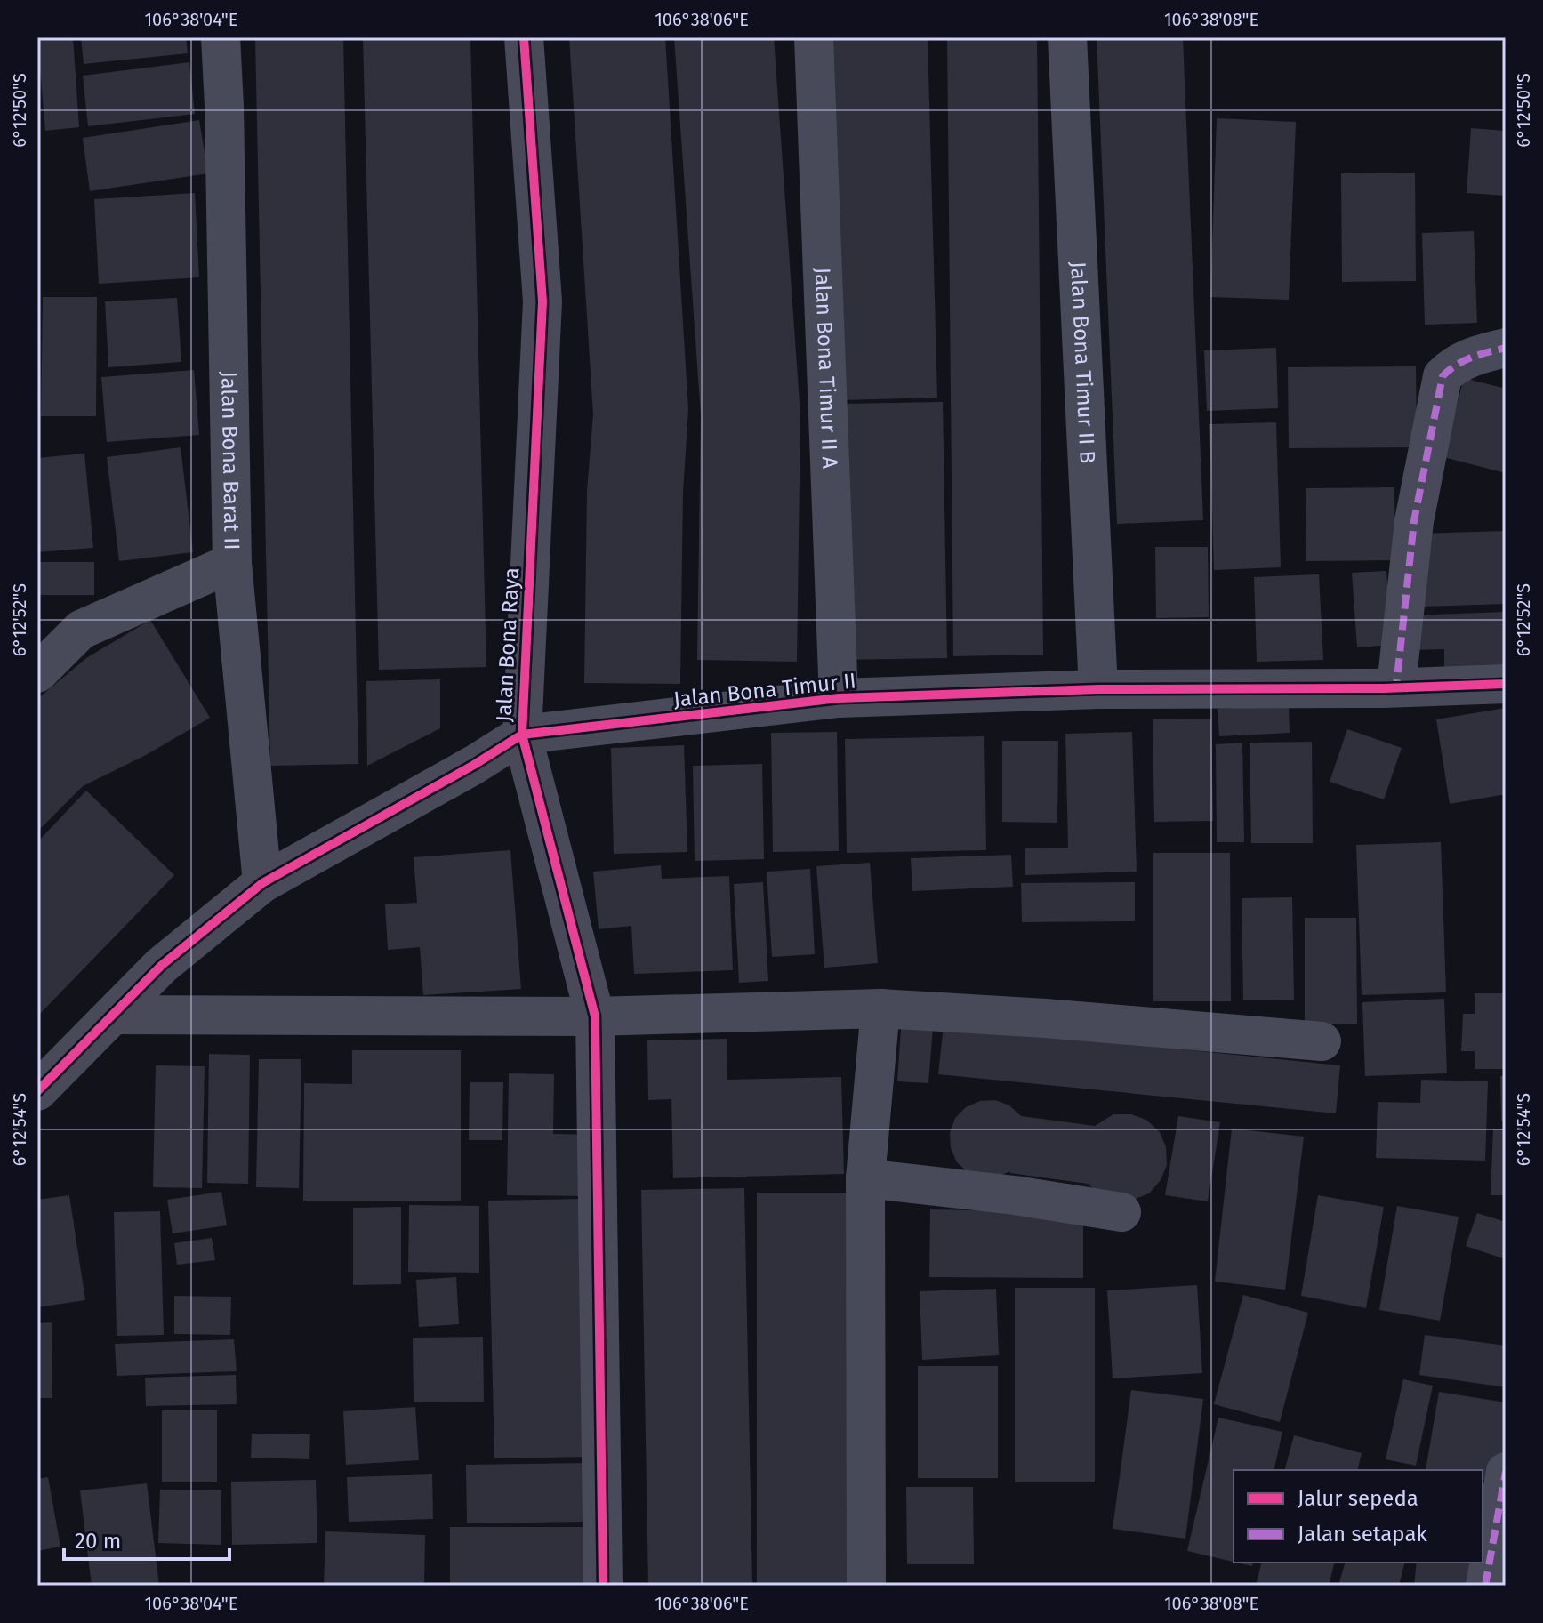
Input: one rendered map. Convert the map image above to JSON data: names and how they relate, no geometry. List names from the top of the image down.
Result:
{
  "streets": {
    "street": [
      "Jalan Bona Timur II B",
      "Jalan Bona Timur II A",
      "Jalan Bona Barat II",
      "Jalan Bona Raya",
      "Jalan Bona Timur II"
    ]
  },
  "crossings": [
    ["Jalan Bona Timur II B", "Jalan Bona Timur II"],
    ["Jalan Bona Timur II A", "Jalan Bona Timur II"],
    ["Jalan Bona Barat II", "Jalan Bona Raya"],
    ["Jalan Bona Raya", "Jalan Bona Timur II"]
  ],
  "legend": ["Jalur sepeda", "Jalan setapak"],
  "scale_bar": "20 m",
  "coordinates": [
    "106°38'04\"E",
    "106°38'06\"E",
    "106°38'08\"E",
    "6°12'50\"S",
    "6°12'52\"S",
    "6°12'54\"S"
  ]
}
